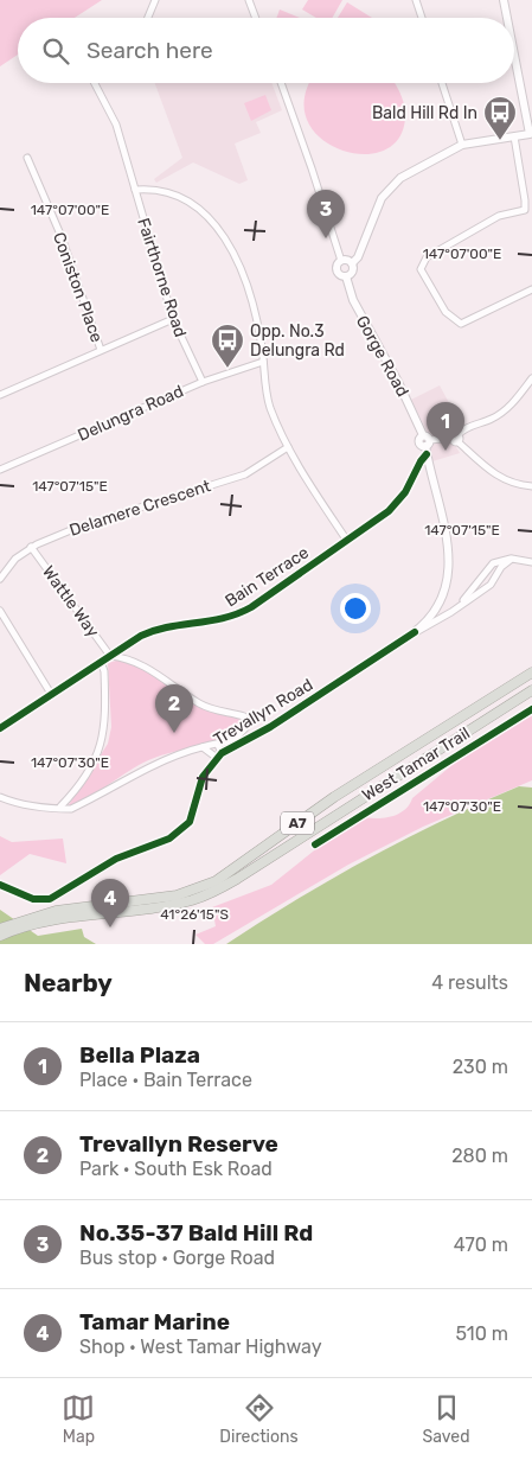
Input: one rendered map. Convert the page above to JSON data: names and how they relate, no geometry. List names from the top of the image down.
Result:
{
  "streets": {
    "highway": ["A7"],
    "street": [
      "Fairthorne Road",
      "Coniston Place",
      "Gorge Road",
      "Delungra Road",
      "Delamere Crescent",
      "Bain Terrace",
      "Wattle Way",
      "Trevallyn Road"
    ],
    "cycle path": ["West Tamar Trail"]
  },
  "crossings": [
    ["Fairthorne Road", "Delungra Road"],
    ["Gorge Road", "Bain Terrace"],
    ["Gorge Road", "Trevallyn Road"],
    ["Delamere Crescent", "Wattle Way"],
    ["Bain Terrace", "Wattle Way"]
  ],
  "places": {
    "bus stop": ["Bald Hill Rd In", "Opp. No.3 Delungra Rd"]
  },
  "page": {
    "search": "Search here",
    "pins": [
      "3",
      "1",
      "2",
      "4"
    ],
    "heading": ["Nearby", "4 results"],
    "list": [
      {
        "mark": "1",
        "name": "Bella Plaza",
        "note": "Place · Bain Terrace",
        "value": "230 m"
      },
      {
        "mark": "2",
        "name": "Trevallyn Reserve",
        "note": "Park · South Esk Road",
        "value": "280 m"
      },
      {
        "mark": "3",
        "name": "No.35-37 Bald Hill Rd",
        "note": "Bus stop · Gorge Road",
        "value": "470 m"
      },
      {
        "mark": "4",
        "name": "Tamar Marine",
        "note": "Shop · West Tamar Highway",
        "value": "510 m"
      }
    ],
    "nav": ["Map", "Directions", "Saved"]
  },
  "coordinates": [
    "147°07'00\"E",
    "147°07'15\"E",
    "147°07'30\"E",
    "41°26'15\"S"
  ]
}
